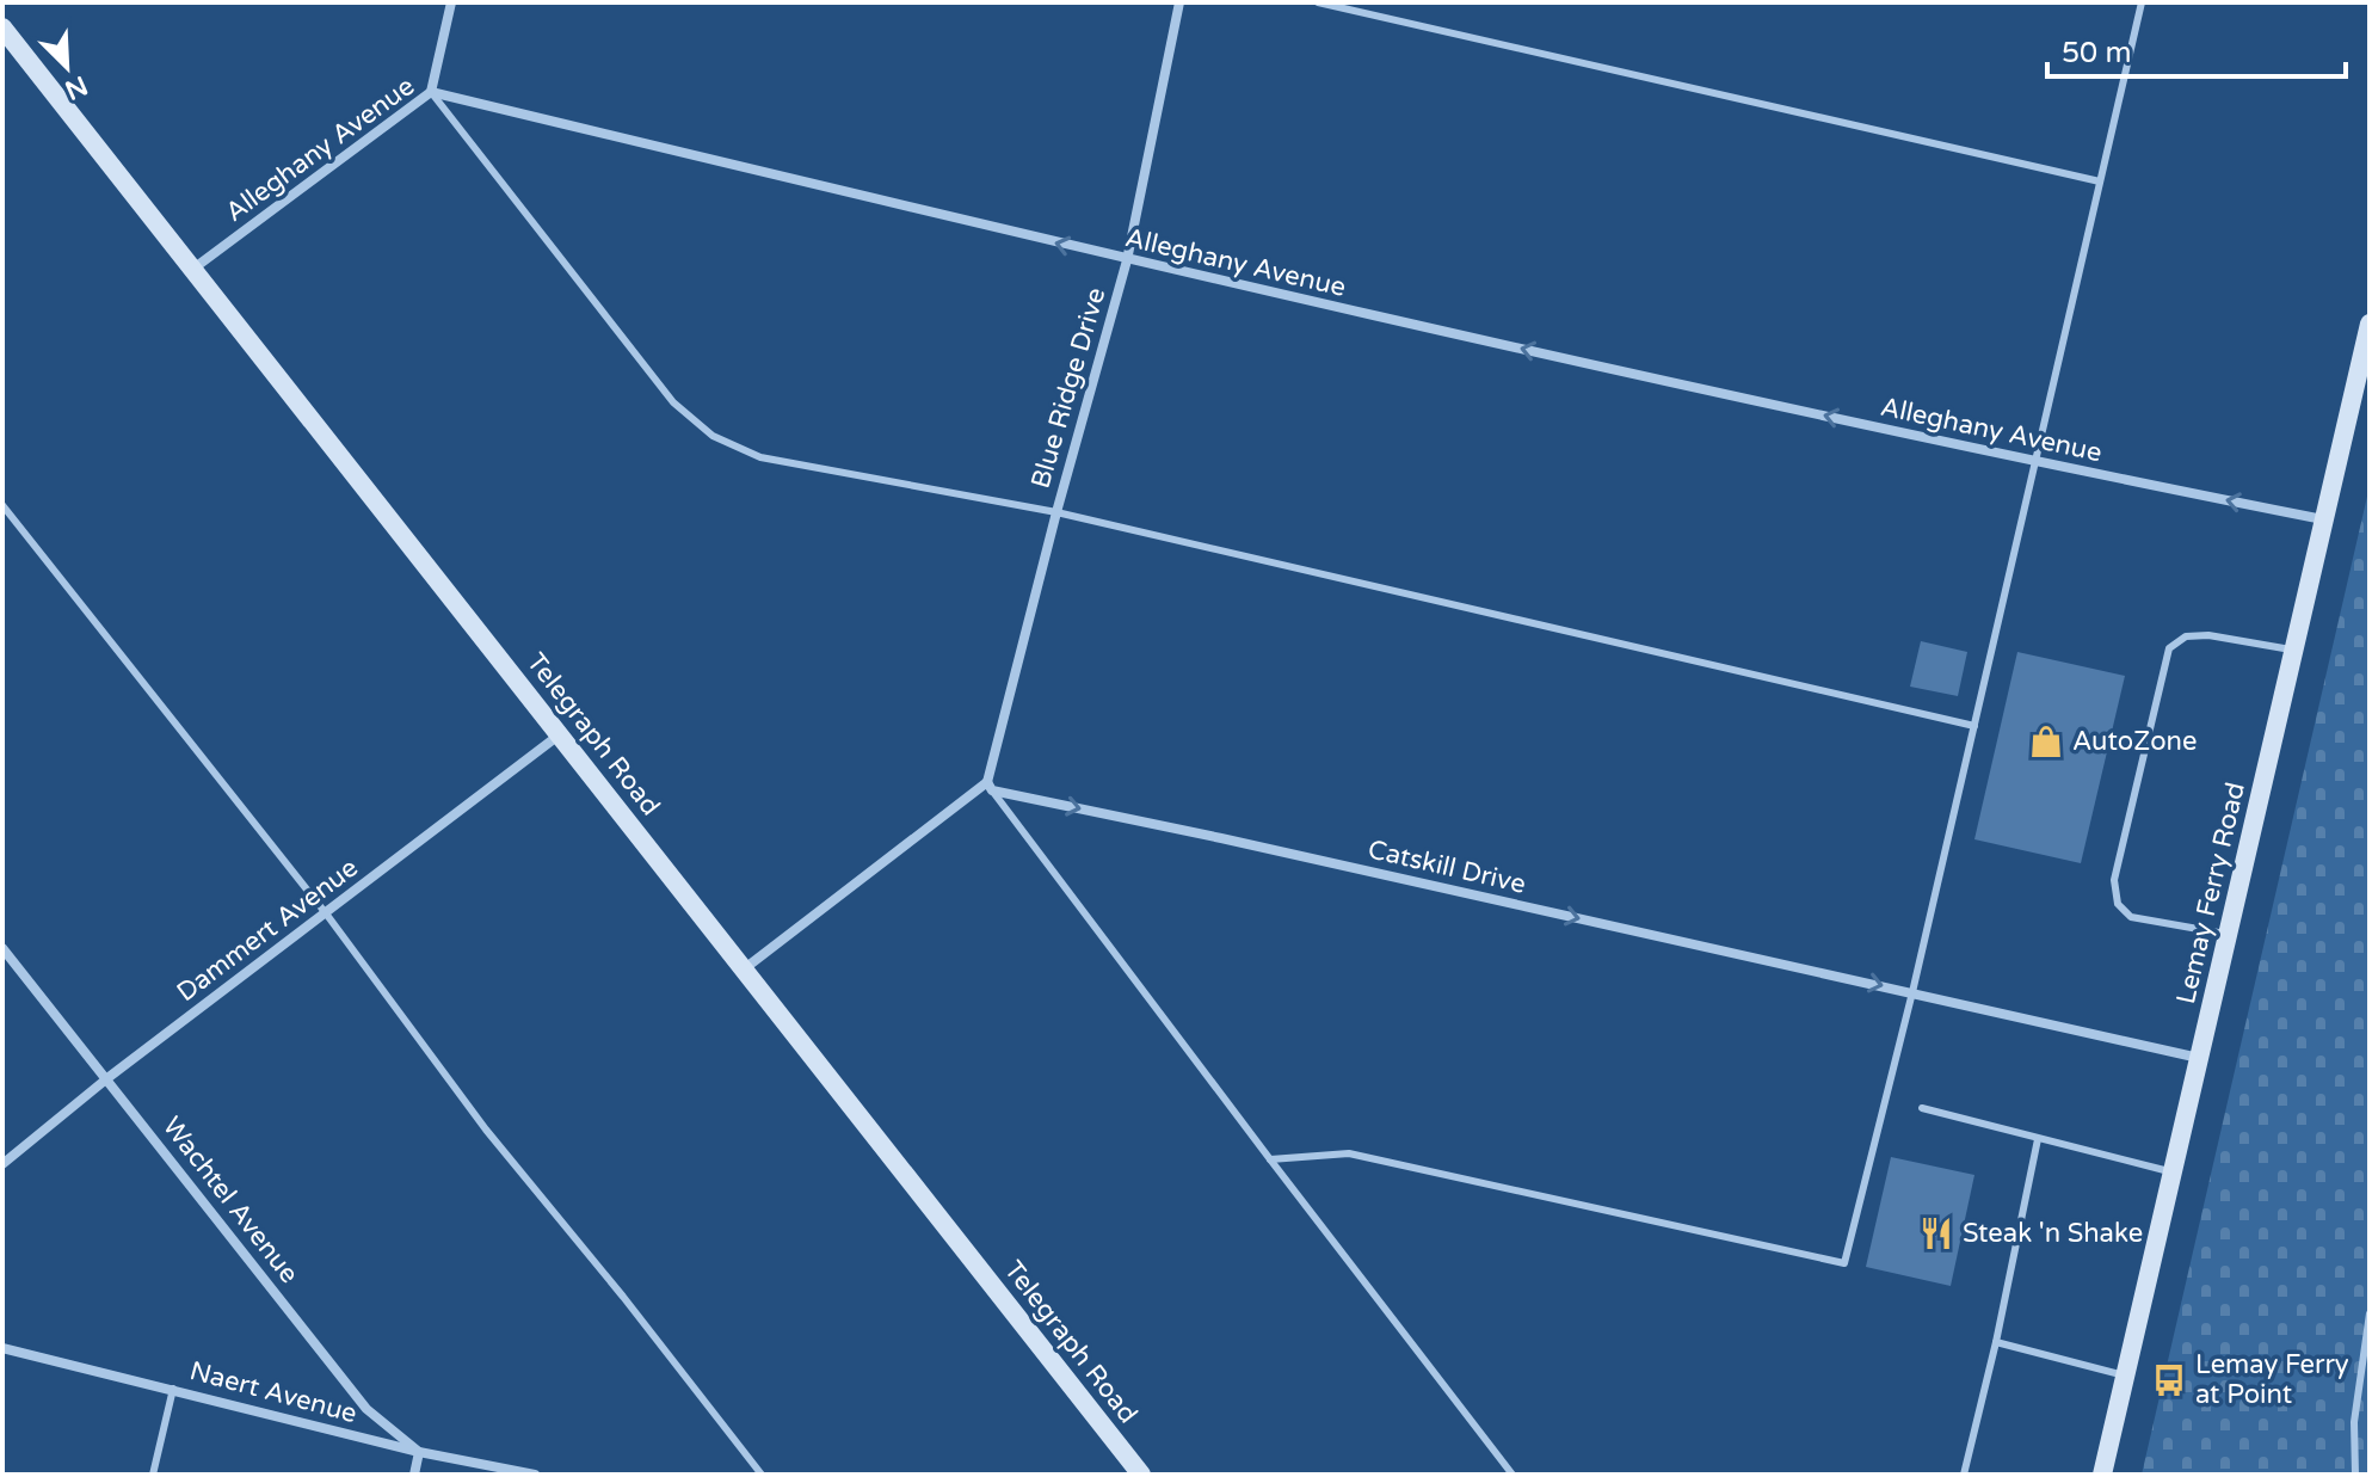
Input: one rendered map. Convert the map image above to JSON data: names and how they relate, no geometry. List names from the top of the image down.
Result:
{
  "streets": {
    "main road": ["Telegraph Road", "Lemay Ferry Road"],
    "street": [
      "Alleghany Avenue",
      "Blue Ridge Drive",
      "Catskill Drive",
      "Dammert Avenue",
      "Wachtel Avenue",
      "Naert Avenue"
    ]
  },
  "crossings": [
    ["Alleghany Avenue", "Blue Ridge Drive"],
    ["Alleghany Avenue", "Telegraph Road"],
    ["Alleghany Avenue", "Lemay Ferry Road"],
    ["Blue Ridge Drive", "Catskill Drive"],
    ["Telegraph Road", "Dammert Avenue"],
    ["Catskill Drive", "Lemay Ferry Road"],
    ["Dammert Avenue", "Wachtel Avenue"],
    ["Wachtel Avenue", "Naert Avenue"]
  ],
  "one_way": ["Alleghany Avenue", "Catskill Drive"],
  "places": {
    "shop": ["AutoZone"],
    "restaurant": ["Steak 'n Shake"],
    "bus stop": ["Lemay Ferry at Point"]
  },
  "scale_bar": "50 m",
  "north": "bottom right"
}
